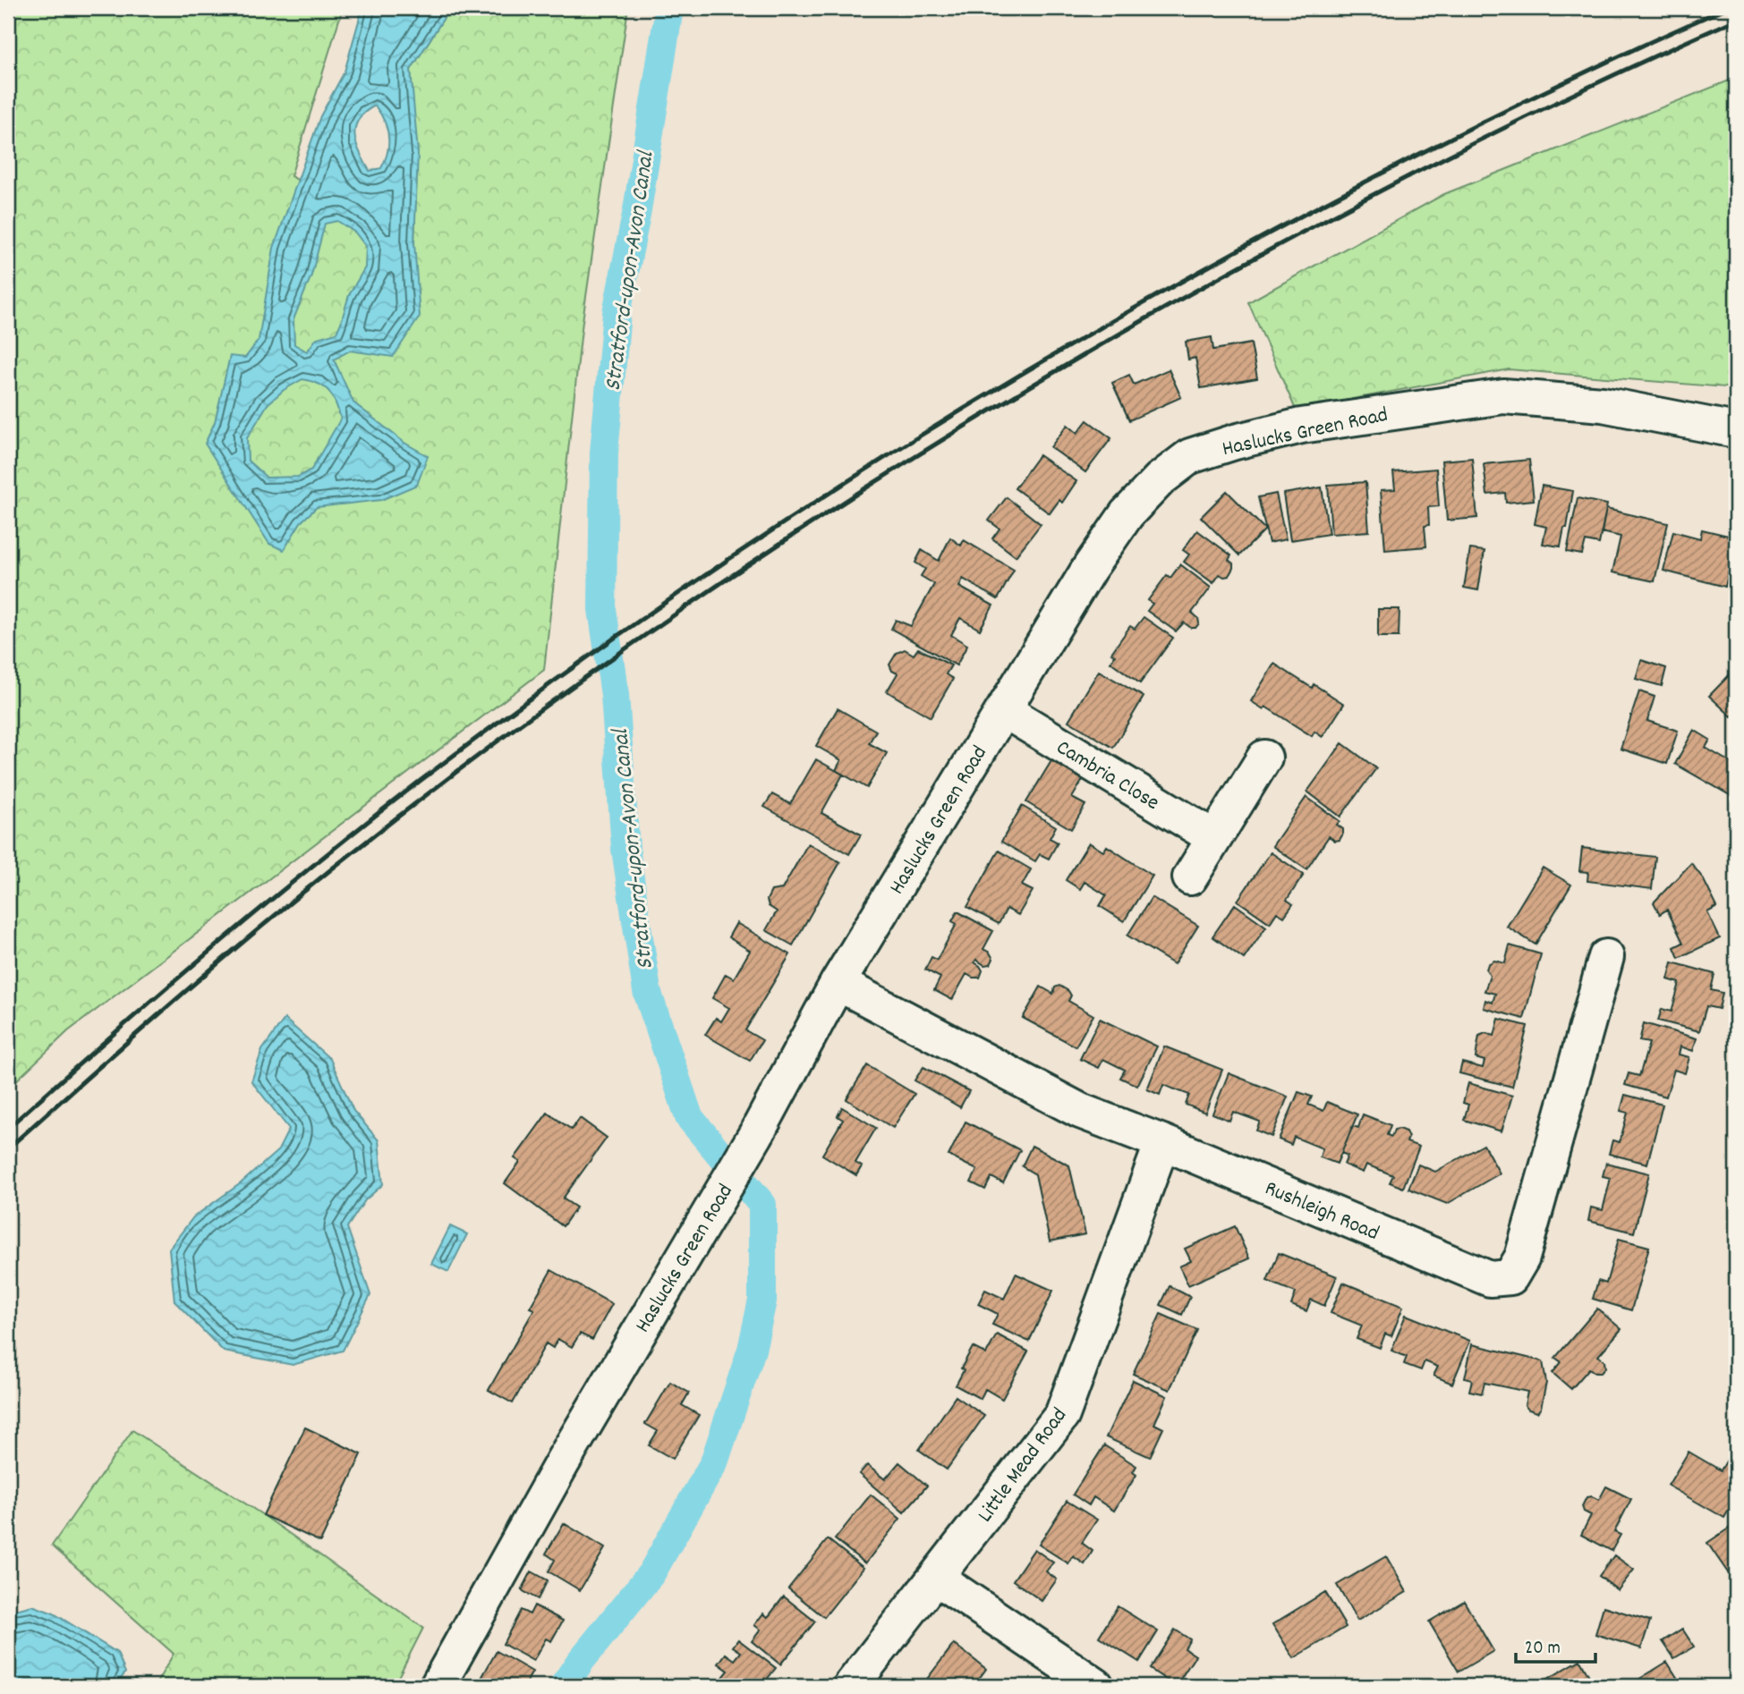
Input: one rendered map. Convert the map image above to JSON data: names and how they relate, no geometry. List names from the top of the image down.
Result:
{
  "streets": {
    "street": [
      "Haslucks Green Road",
      "Cambria Close",
      "Rushleigh Road",
      "Little Mead Road"
    ]
  },
  "crossings": [
    ["Haslucks Green Road", "Cambria Close"],
    ["Haslucks Green Road", "Rushleigh Road"],
    ["Rushleigh Road", "Little Mead Road"]
  ],
  "water": ["Stratford-upon-Avon Canal"],
  "scale_bar": "20 m"
}
